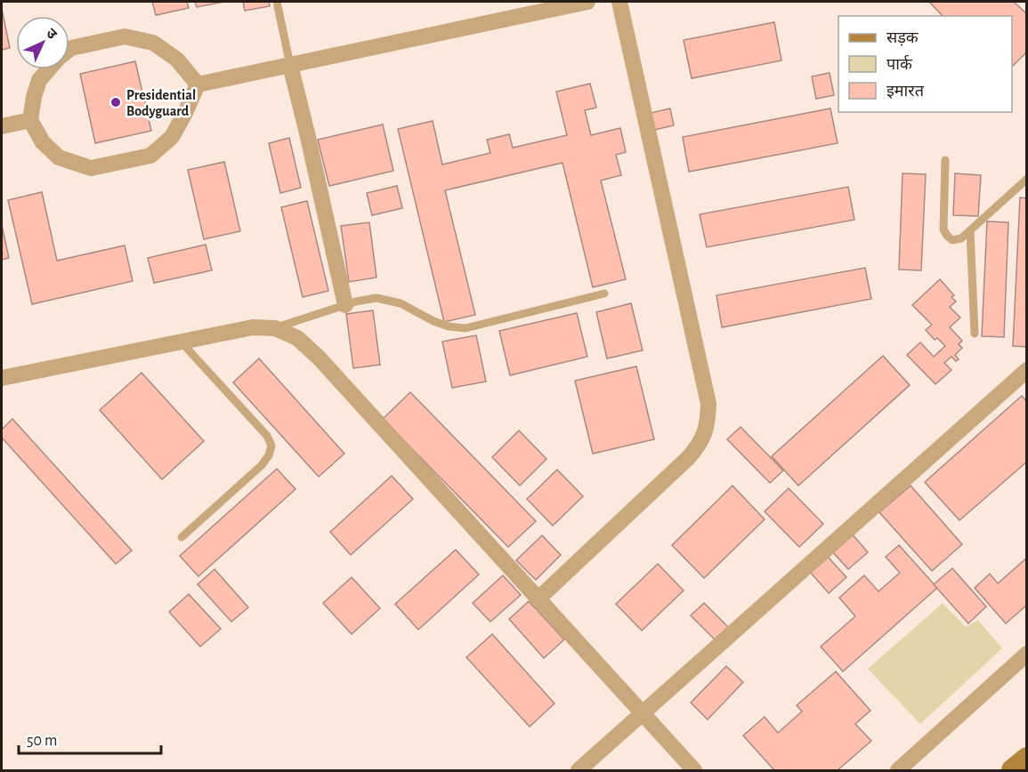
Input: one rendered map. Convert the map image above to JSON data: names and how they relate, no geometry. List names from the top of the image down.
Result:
{
  "places": ["Presidential Bodyguard"],
  "legend": ["सड़क", "पार्क", "इमारत"],
  "scale_bar": "50 m",
  "north": "top right"
}
